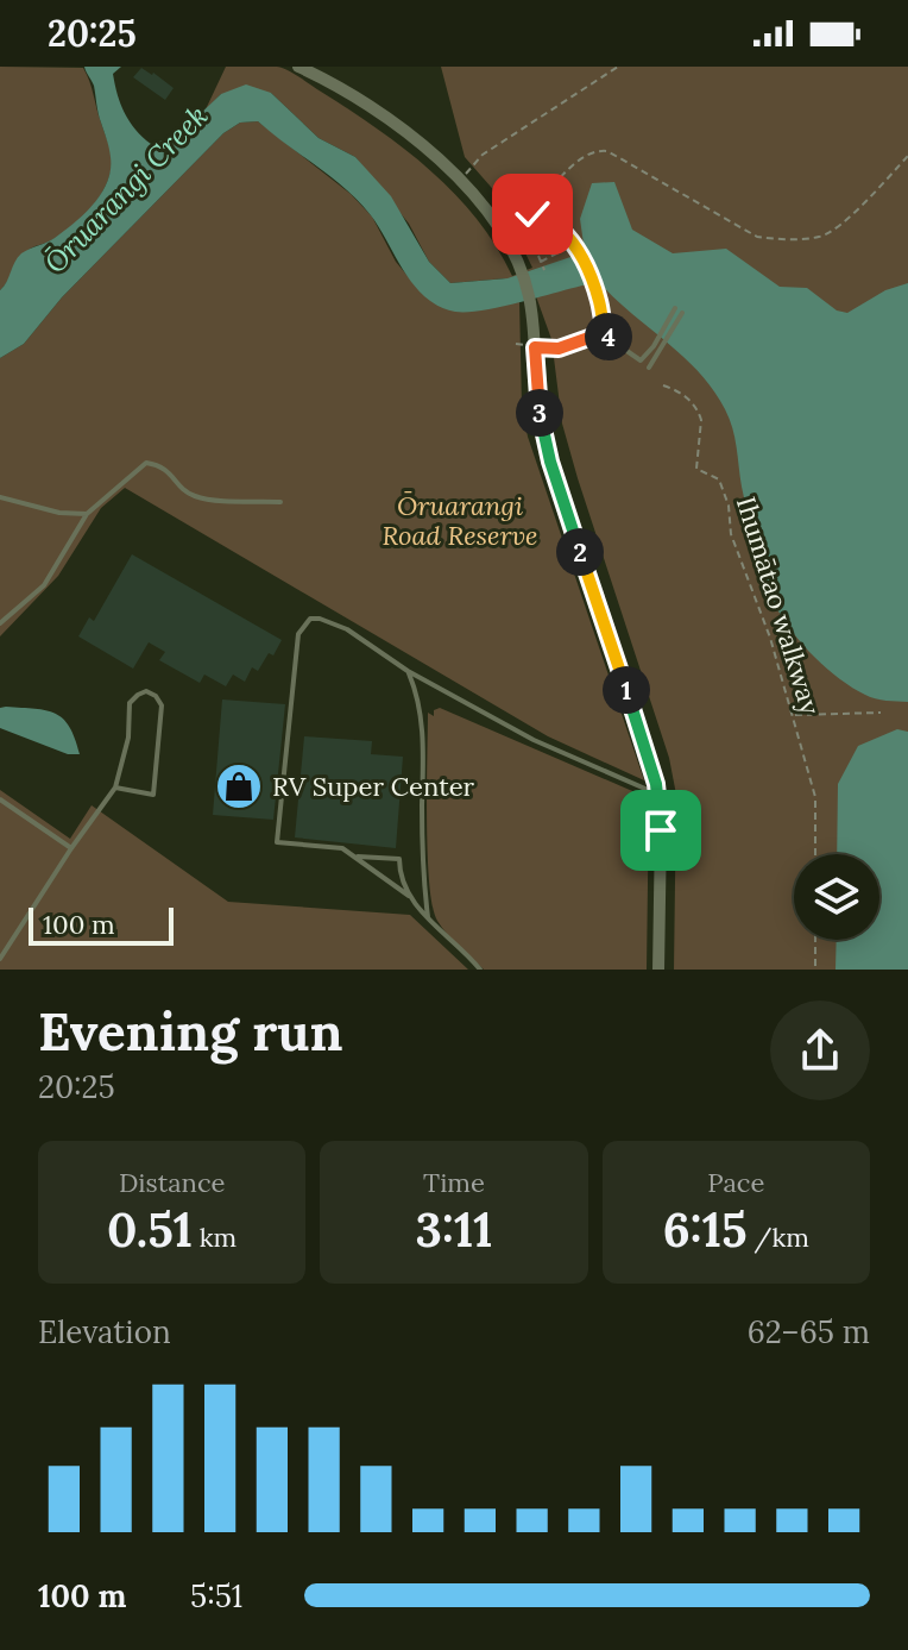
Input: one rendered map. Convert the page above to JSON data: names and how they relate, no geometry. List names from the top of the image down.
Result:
{
  "streets": {
    "path": ["Ihumātao walkway"]
  },
  "water": ["Ōruarangi Creek"],
  "parks": ["Ōruarangi Road Reserve"],
  "places": {
    "shop": ["RV Super Center"]
  },
  "scale_bar": "100 m",
  "page": {
    "status": "20:25",
    "pins": [
      "4",
      "3",
      "2",
      "1"
    ],
    "scale": "100 m",
    "heading": ["Evening run", "20:25"],
    "stats": [
      ["Distance", "0.51 km"],
      ["Time", "3:11"],
      ["Pace", "6:15 /km"]
    ],
    "chart": ["Elevation", "62–65 m"],
    "list": [
      {
        "name": "100 m",
        "note": "5:51"
      }
    ]
  }
}
